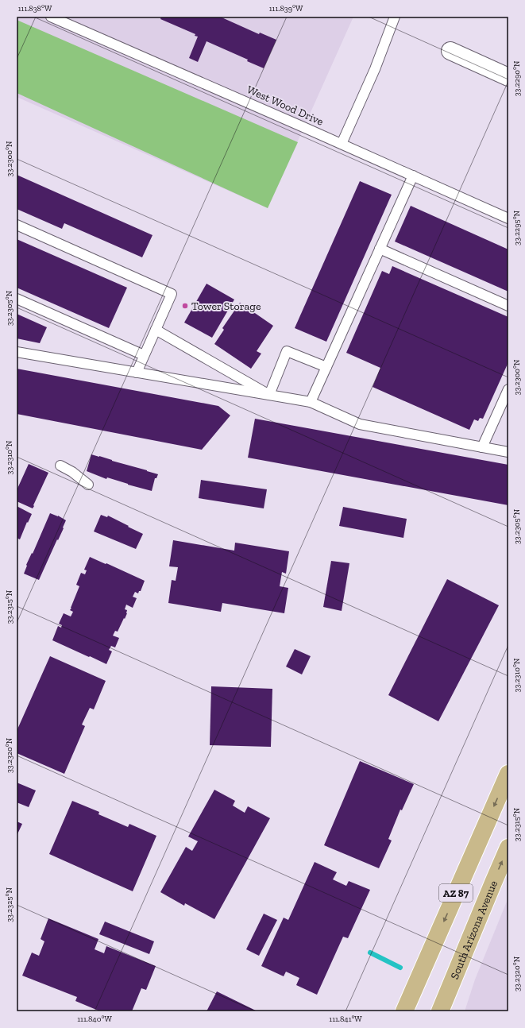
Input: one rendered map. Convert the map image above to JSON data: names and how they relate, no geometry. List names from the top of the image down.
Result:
{
  "streets": {
    "main road": ["AZ 87", "South Arizona Avenue"],
    "lane": ["West Wood Drive"]
  },
  "places": ["Tower Storage"],
  "coordinates": [
    "111.838°W",
    "111.839°W",
    "33.2290°N",
    "33.2300°N",
    "33.2295°N",
    "33.2305°N",
    "33.2310°N",
    "33.2315°N",
    "33.2320°N",
    "33.2325°N",
    "111.840°W",
    "111.841°W"
  ]
}
